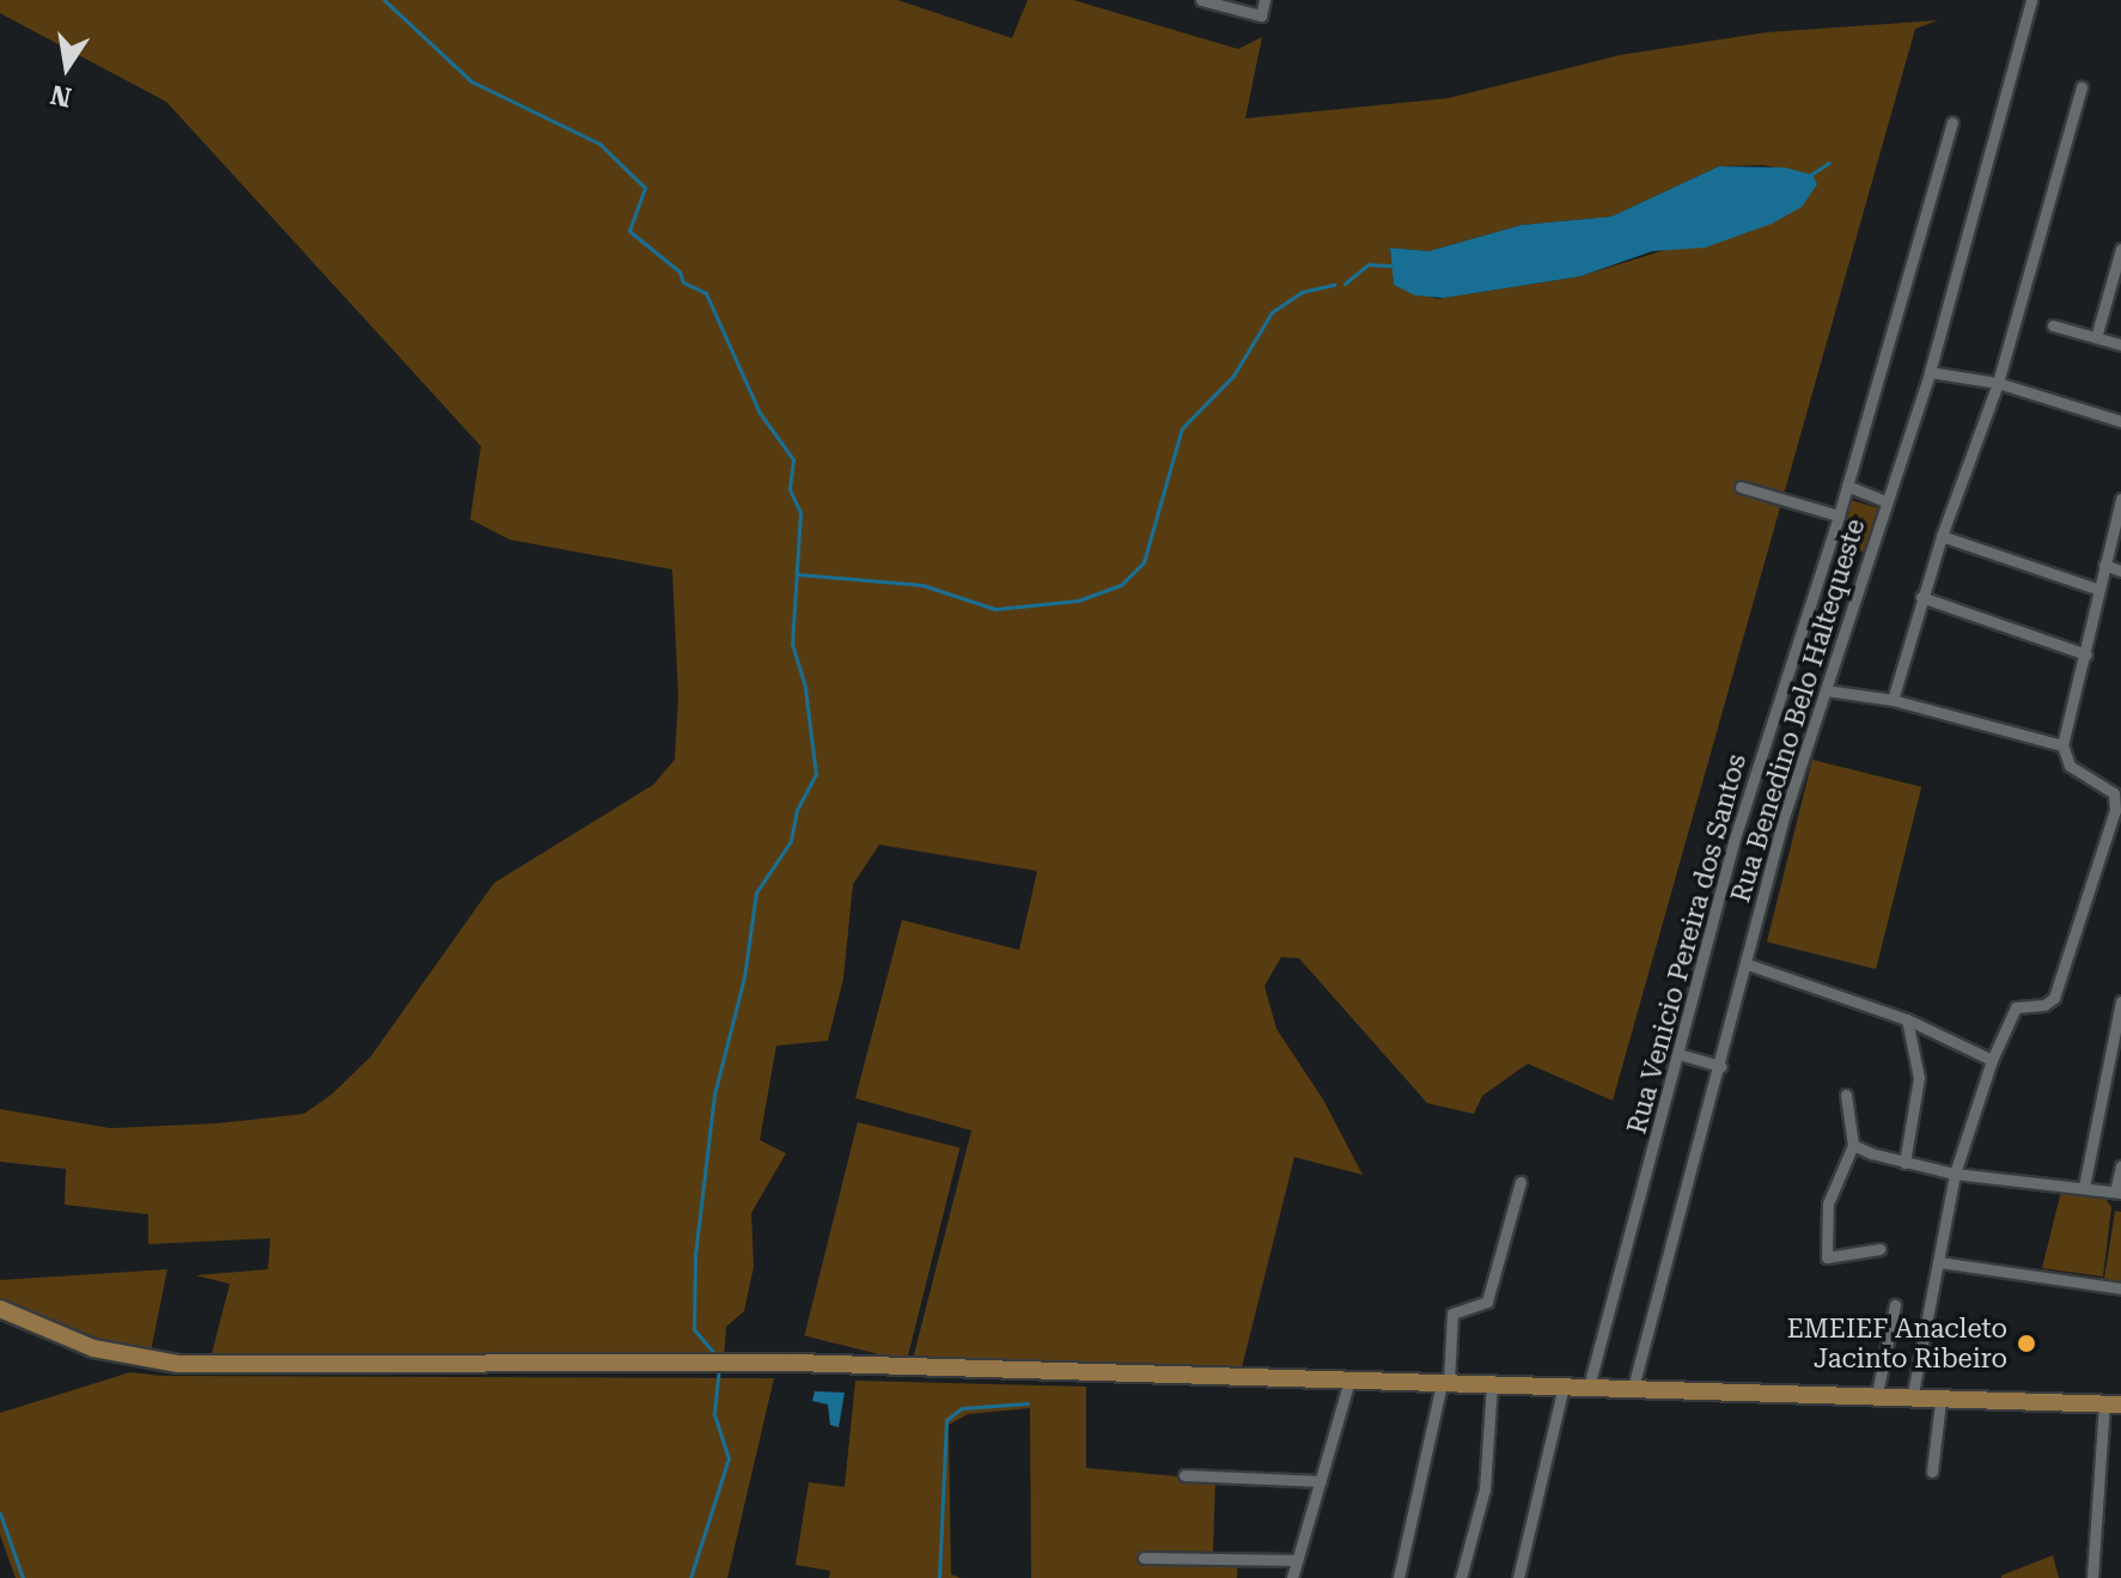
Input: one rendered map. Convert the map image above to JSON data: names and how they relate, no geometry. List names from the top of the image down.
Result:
{
  "streets": {
    "street": ["Rua Benedino Belo Haltequeste", "Rua Venicio Pereira dos Santos"]
  },
  "places": ["EMEIEF Anacleto Jacinto Ribeiro"],
  "north": "bottom"
}
